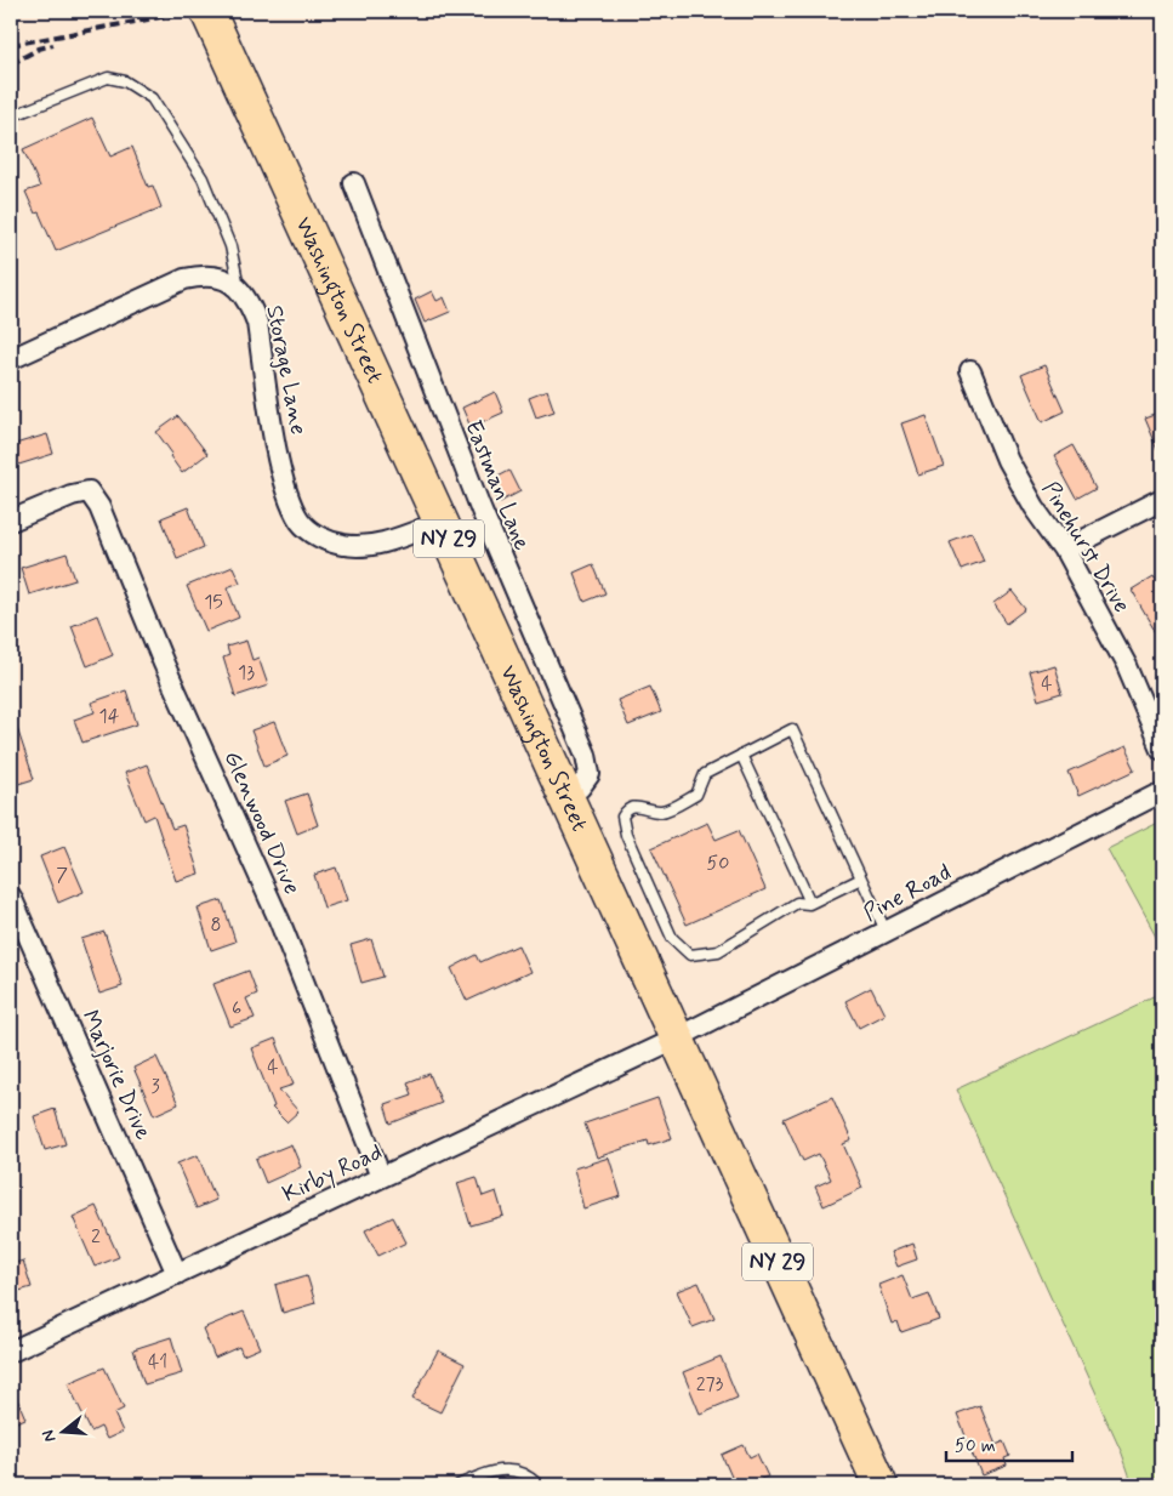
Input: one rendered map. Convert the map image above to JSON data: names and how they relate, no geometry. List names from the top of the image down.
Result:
{
  "streets": {
    "highway": ["Washington Street", "NY 29"],
    "street": [
      "Storage Lane",
      "Eastman Lane",
      "Pinehurst Drive",
      "Glenwood Drive",
      "Pine Road",
      "Marjorie Drive",
      "Kirby Road"
    ]
  },
  "crossings": [
    ["Washington Street", "Storage Lane"],
    ["Washington Street", "Eastman Lane"],
    ["Washington Street", "Pine Road"],
    ["Washington Street", "Kirby Road"],
    ["Glenwood Drive", "Kirby Road"],
    ["Pine Road", "Kirby Road"],
    ["Marjorie Drive", "Kirby Road"]
  ],
  "house_numbers": [
    "15",
    "13",
    "4",
    "14",
    "50",
    "7",
    "8",
    "6",
    "4",
    "3",
    "2",
    "41",
    "273"
  ],
  "scale_bar": "50 m",
  "north": "left"
}
